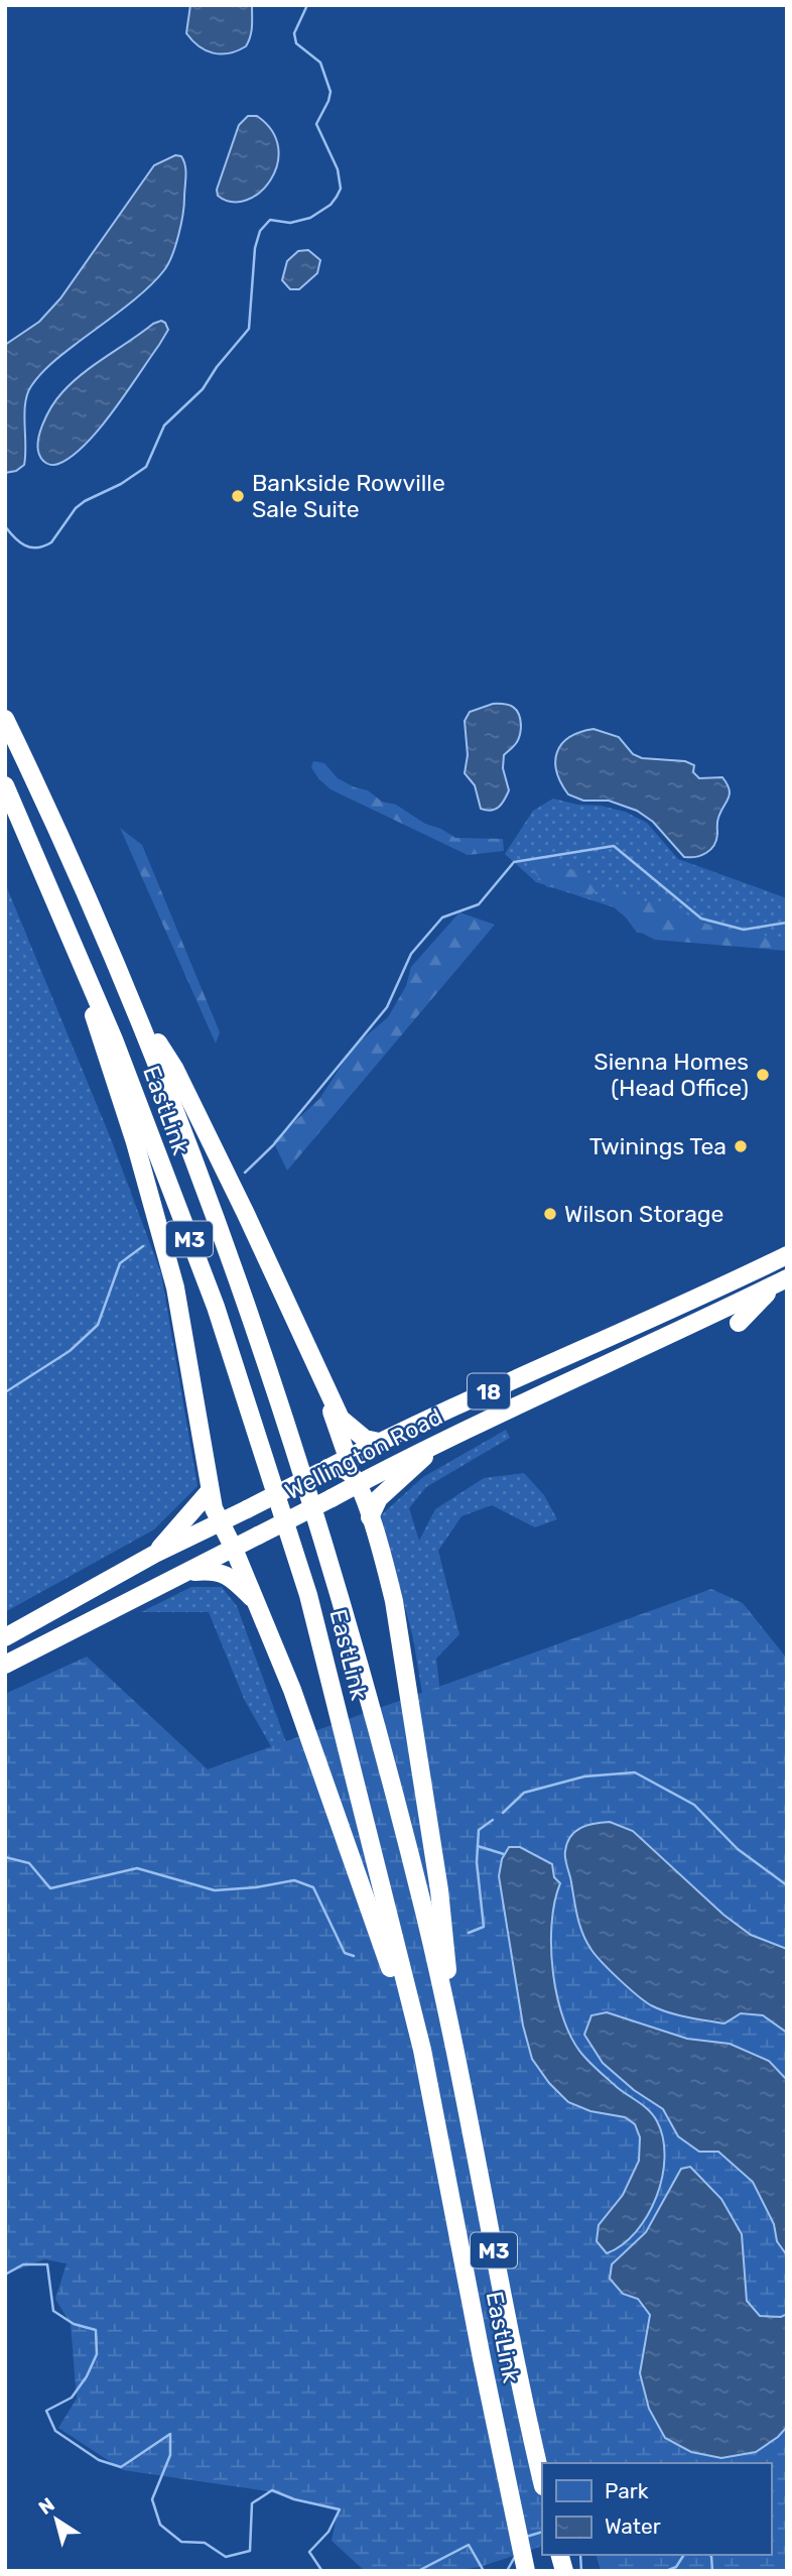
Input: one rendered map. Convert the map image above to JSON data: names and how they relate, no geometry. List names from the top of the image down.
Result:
{
  "streets": {
    "highway": [
      "EastLink",
      "M3",
      "18",
      "Wellington Road"
    ]
  },
  "places": [
    "Bankside Rowville Sale Suite",
    "Sienna Homes (Head Office)",
    "Twinings Tea",
    "Wilson Storage"
  ],
  "legend": ["Park", "Water"],
  "north": "top left"
}
